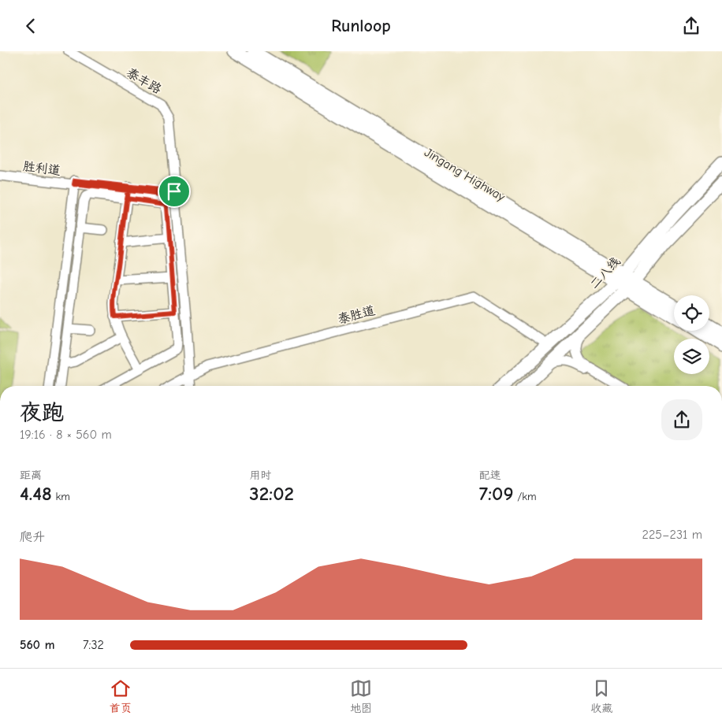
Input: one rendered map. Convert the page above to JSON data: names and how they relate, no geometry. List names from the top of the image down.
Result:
{
  "streets": {
    "main road": ["Jingang Highway", "二八线"],
    "street": ["泰丰路", "胜利道", "泰胜道"]
  },
  "crossings": [
    ["泰丰路", "胜利道"],
    ["泰丰路", "泰胜道"],
    ["Jingang Highway", "二八线"],
    ["二八线", "泰胜道"]
  ],
  "page": {
    "header": "Runloop",
    "heading": ["夜跑", "19:16 · 8 × 560 m"],
    "stats": [
      ["距离", "4.48 km"],
      ["用时", "32:02"],
      ["配速", "7:09 /km"]
    ],
    "chart": ["爬升", "225–231 m"],
    "list": [
      {
        "name": "560 m",
        "note": "7:32"
      }
    ],
    "tabs": ["首页", "地图", "收藏"]
  }
}
